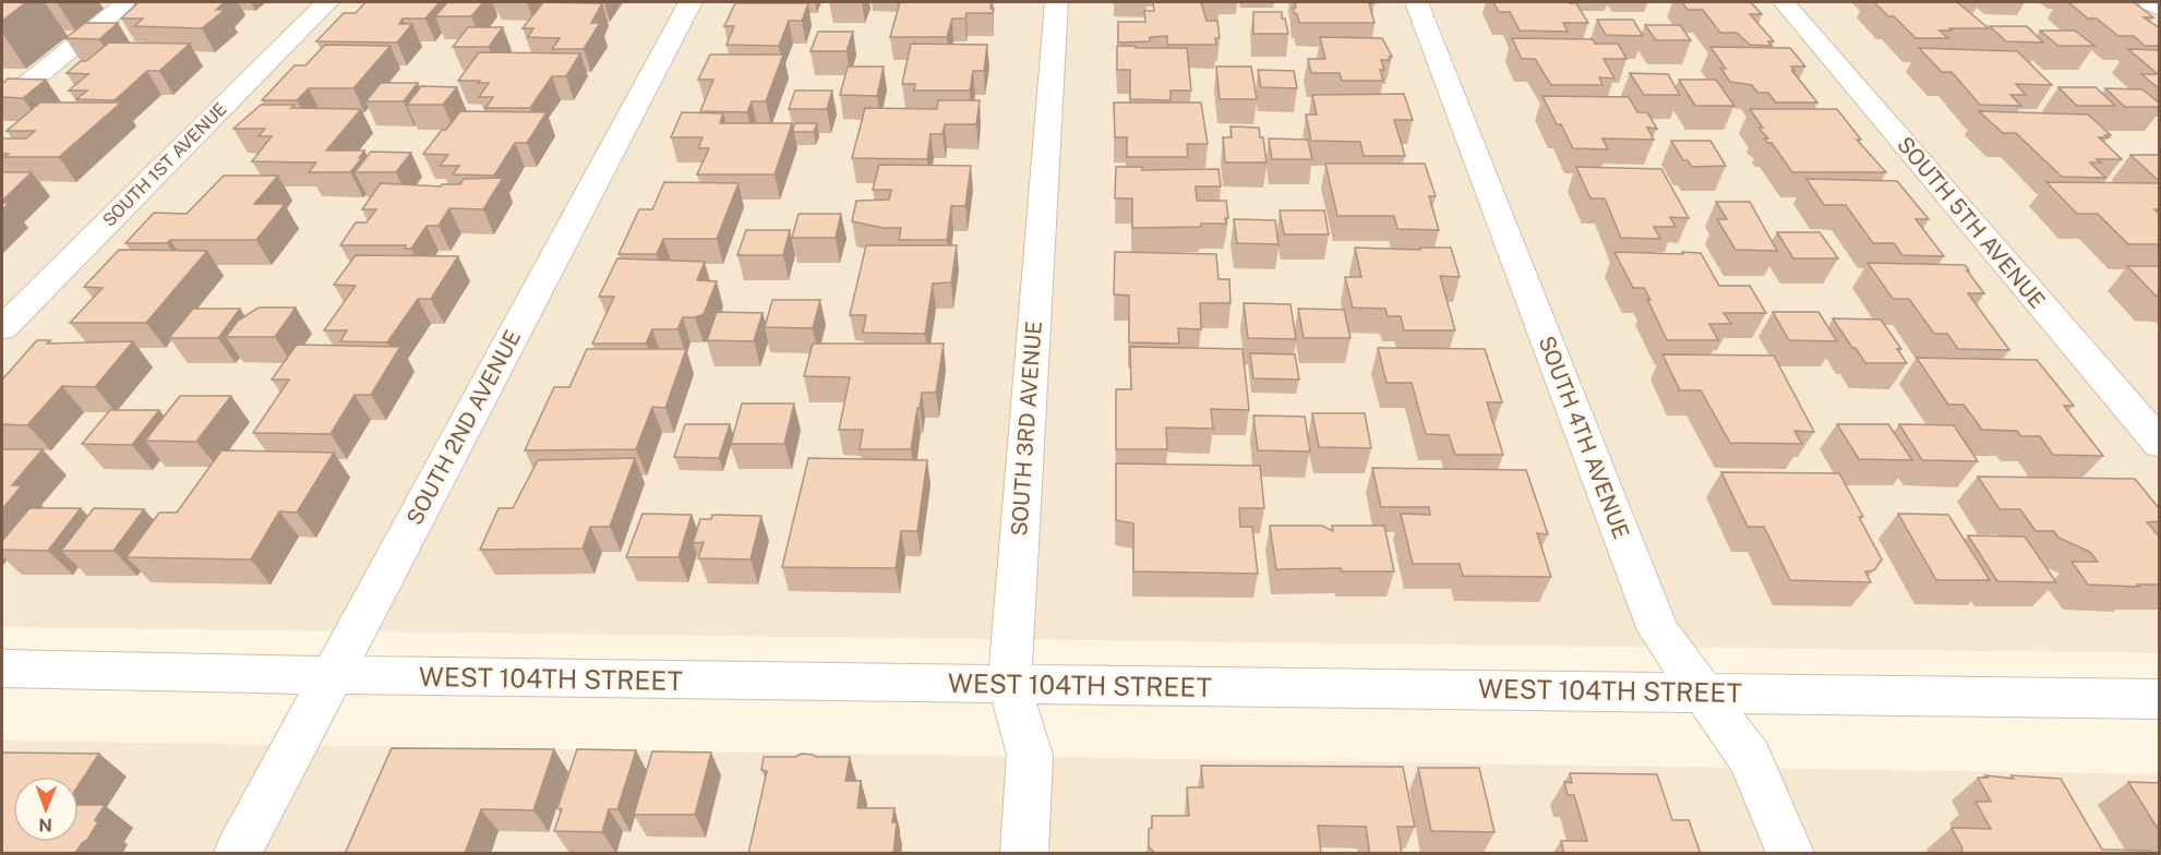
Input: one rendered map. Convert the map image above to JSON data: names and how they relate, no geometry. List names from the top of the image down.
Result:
{
  "streets": {
    "street": [
      "SOUTH 1ST AVENUE",
      "SOUTH 5TH AVENUE",
      "SOUTH 2ND AVENUE",
      "SOUTH 3RD AVENUE",
      "SOUTH 4TH AVENUE",
      "WEST 104TH STREET"
    ]
  },
  "crossings": [
    ["SOUTH 2ND AVENUE", "WEST 104TH STREET"],
    ["SOUTH 3RD AVENUE", "WEST 104TH STREET"],
    ["SOUTH 4TH AVENUE", "WEST 104TH STREET"]
  ],
  "north": "bottom"
}
